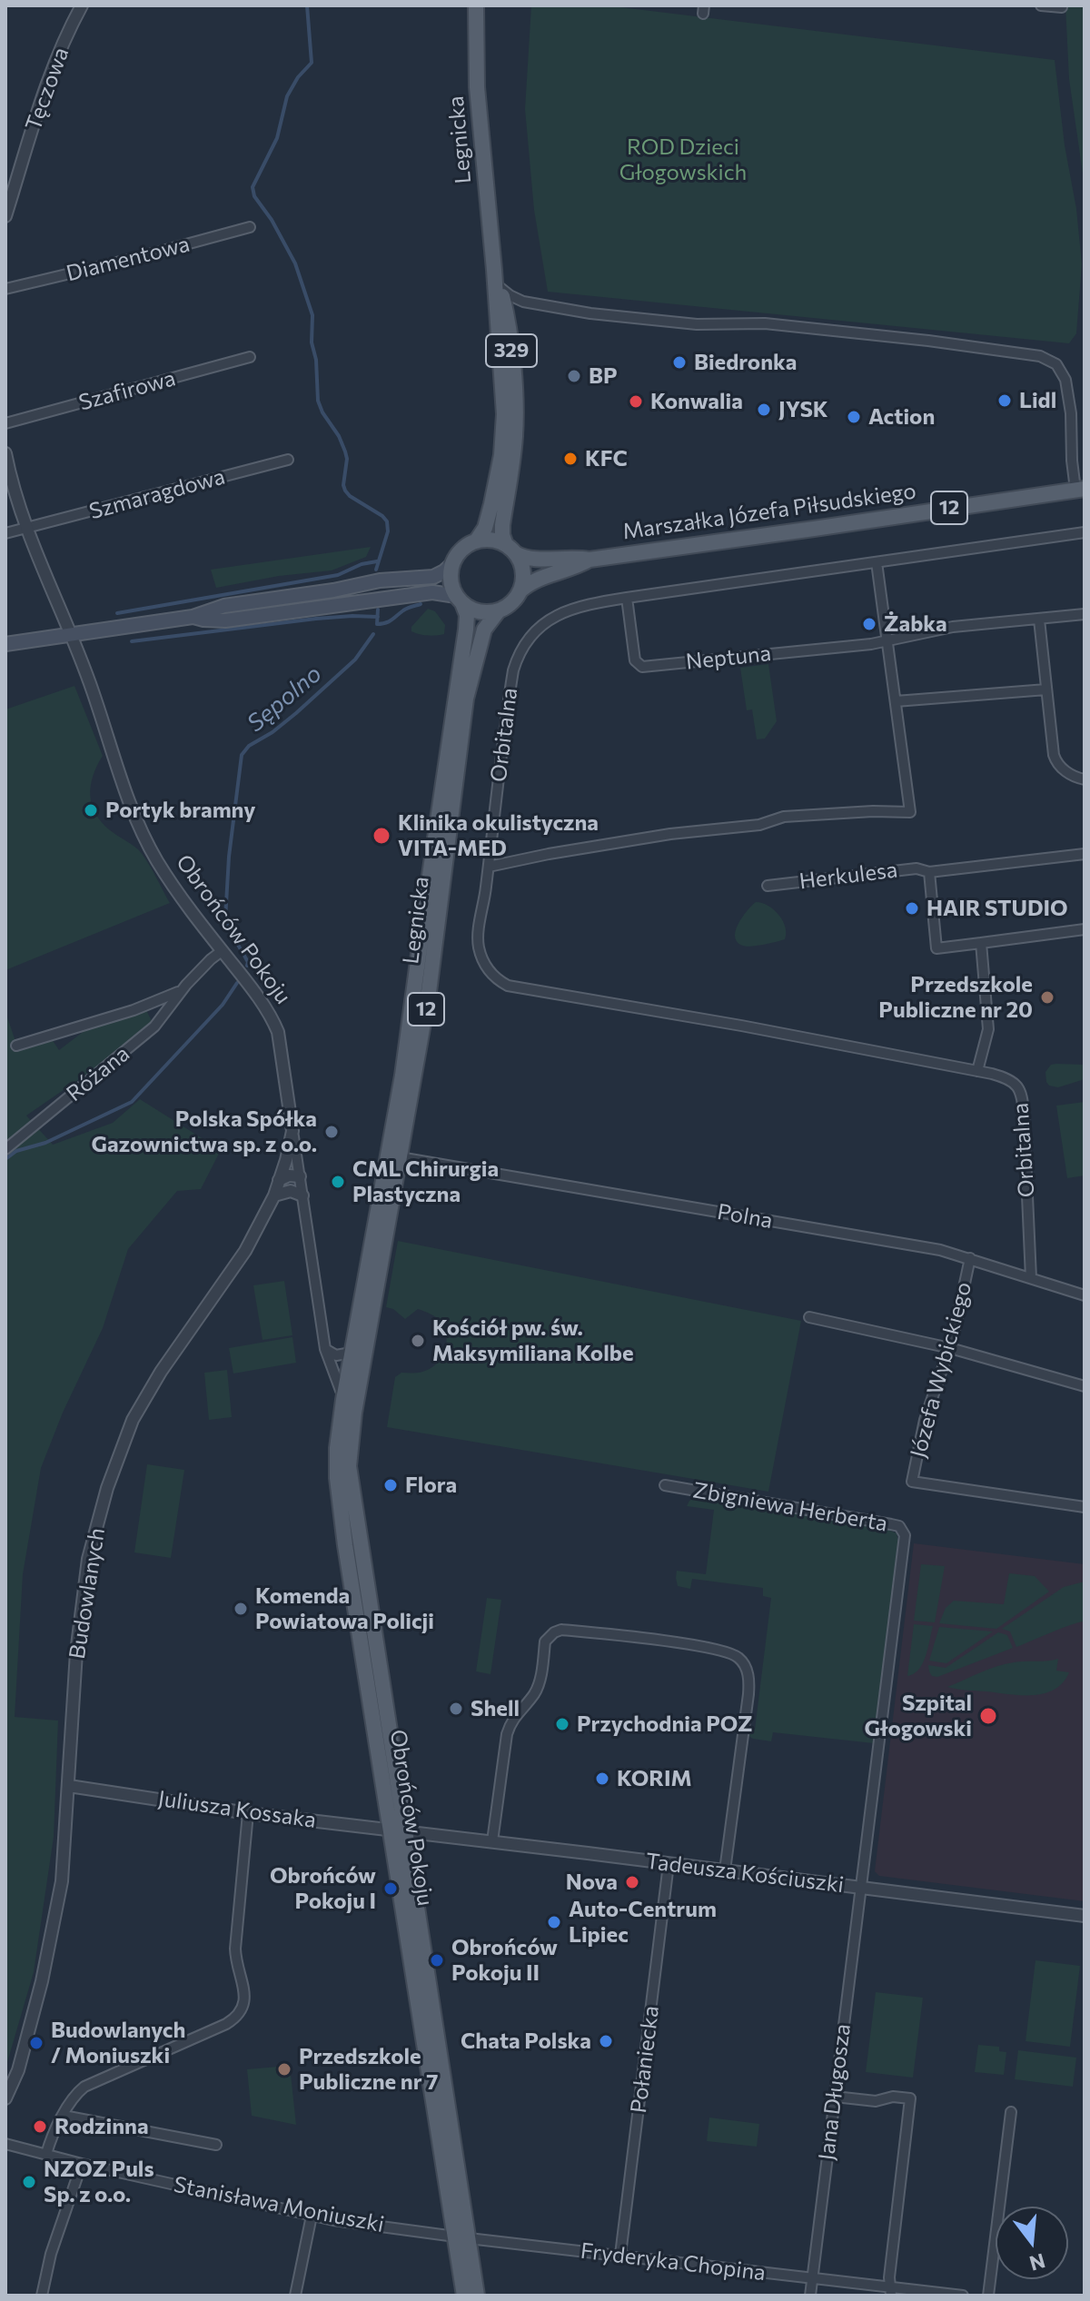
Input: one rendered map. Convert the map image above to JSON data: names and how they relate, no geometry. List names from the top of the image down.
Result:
{
  "streets": {
    "main road": [
      "Legnicka",
      "329",
      "12",
      "Marszałka Józefa Piłsudskiego",
      "Obrońców Pokoju"
    ],
    "street": [
      "Tęczowa",
      "Diamentowa",
      "Szafirowa",
      "Szmaragdowa",
      "Neptuna",
      "Orbitalna",
      "Herkulesa",
      "Różana",
      "Polna",
      "Józefa Wybickiego",
      "Zbigniewa Herberta",
      "Budowlanych",
      "Juliusza Kossaka",
      "Tadeusza Kościuszki",
      "Połaniecka",
      "Jana Długosza",
      "Stanisława Moniuszki",
      "Fryderyka Chopina"
    ]
  },
  "crossings": [
    ["Legnicka", "12"],
    ["Legnicka", "Marszałka Józefa Piłsudskiego"],
    ["Legnicka", "Obrońców Pokoju"],
    ["Legnicka", "Polna"],
    ["12", "Marszałka Józefa Piłsudskiego"],
    ["Neptuna", "Orbitalna"],
    ["Orbitalna", "Polna"],
    ["Obrońców Pokoju", "Różana"],
    ["Obrońców Pokoju", "Budowlanych"],
    ["Obrońców Pokoju", "Juliusza Kossaka"],
    ["Obrońców Pokoju", "Tadeusza Kościuszki"],
    ["Obrońców Pokoju", "Stanisława Moniuszki"],
    ["Obrońców Pokoju", "Fryderyka Chopina"],
    ["Polna", "Józefa Wybickiego"],
    ["Zbigniewa Herberta", "Tadeusza Kościuszki"],
    ["Zbigniewa Herberta", "Jana Długosza"],
    ["Budowlanych", "Juliusza Kossaka"],
    ["Juliusza Kossaka", "Tadeusza Kościuszki"],
    ["Tadeusza Kościuszki", "Połaniecka"],
    ["Tadeusza Kościuszki", "Jana Długosza"],
    ["Połaniecka", "Fryderyka Chopina"],
    ["Jana Długosza", "Fryderyka Chopina"],
    ["Stanisława Moniuszki", "Fryderyka Chopina"]
  ],
  "water": ["Sępolno"],
  "parks": ["ROD Dzieci Głogowskich"],
  "places": [
    "Biedronka",
    "BP",
    "Lidl",
    "Konwalia",
    "JYSK",
    "Action",
    "KFC",
    "Żabka",
    "Portyk bramny",
    "Klinika okulistyczna VITA-MED",
    "HAIR STUDIO",
    "Przedszkole Publiczne nr 20",
    "Polska Spółka Gazownictwa sp. z o.o.",
    "CML Chirurgia Plastyczna",
    "Kościół pw. św. Maksymiliana Kolbe",
    "Flora",
    "Komenda Powiatowa Policji",
    "Shell",
    "Szpital Głogowski",
    "Przychodnia POZ",
    "KORIM",
    "Nova",
    "Obrońców Pokoju I",
    "Auto-Centrum Lipiec",
    "Obrońców Pokoju II",
    "Chata Polska",
    "Budowlanych / Moniuszki",
    "Przedszkole Publiczne nr 7",
    "Rodzinna",
    "NZOZ Puls Sp. z o.o."
  ],
  "north": "bottom"
}
